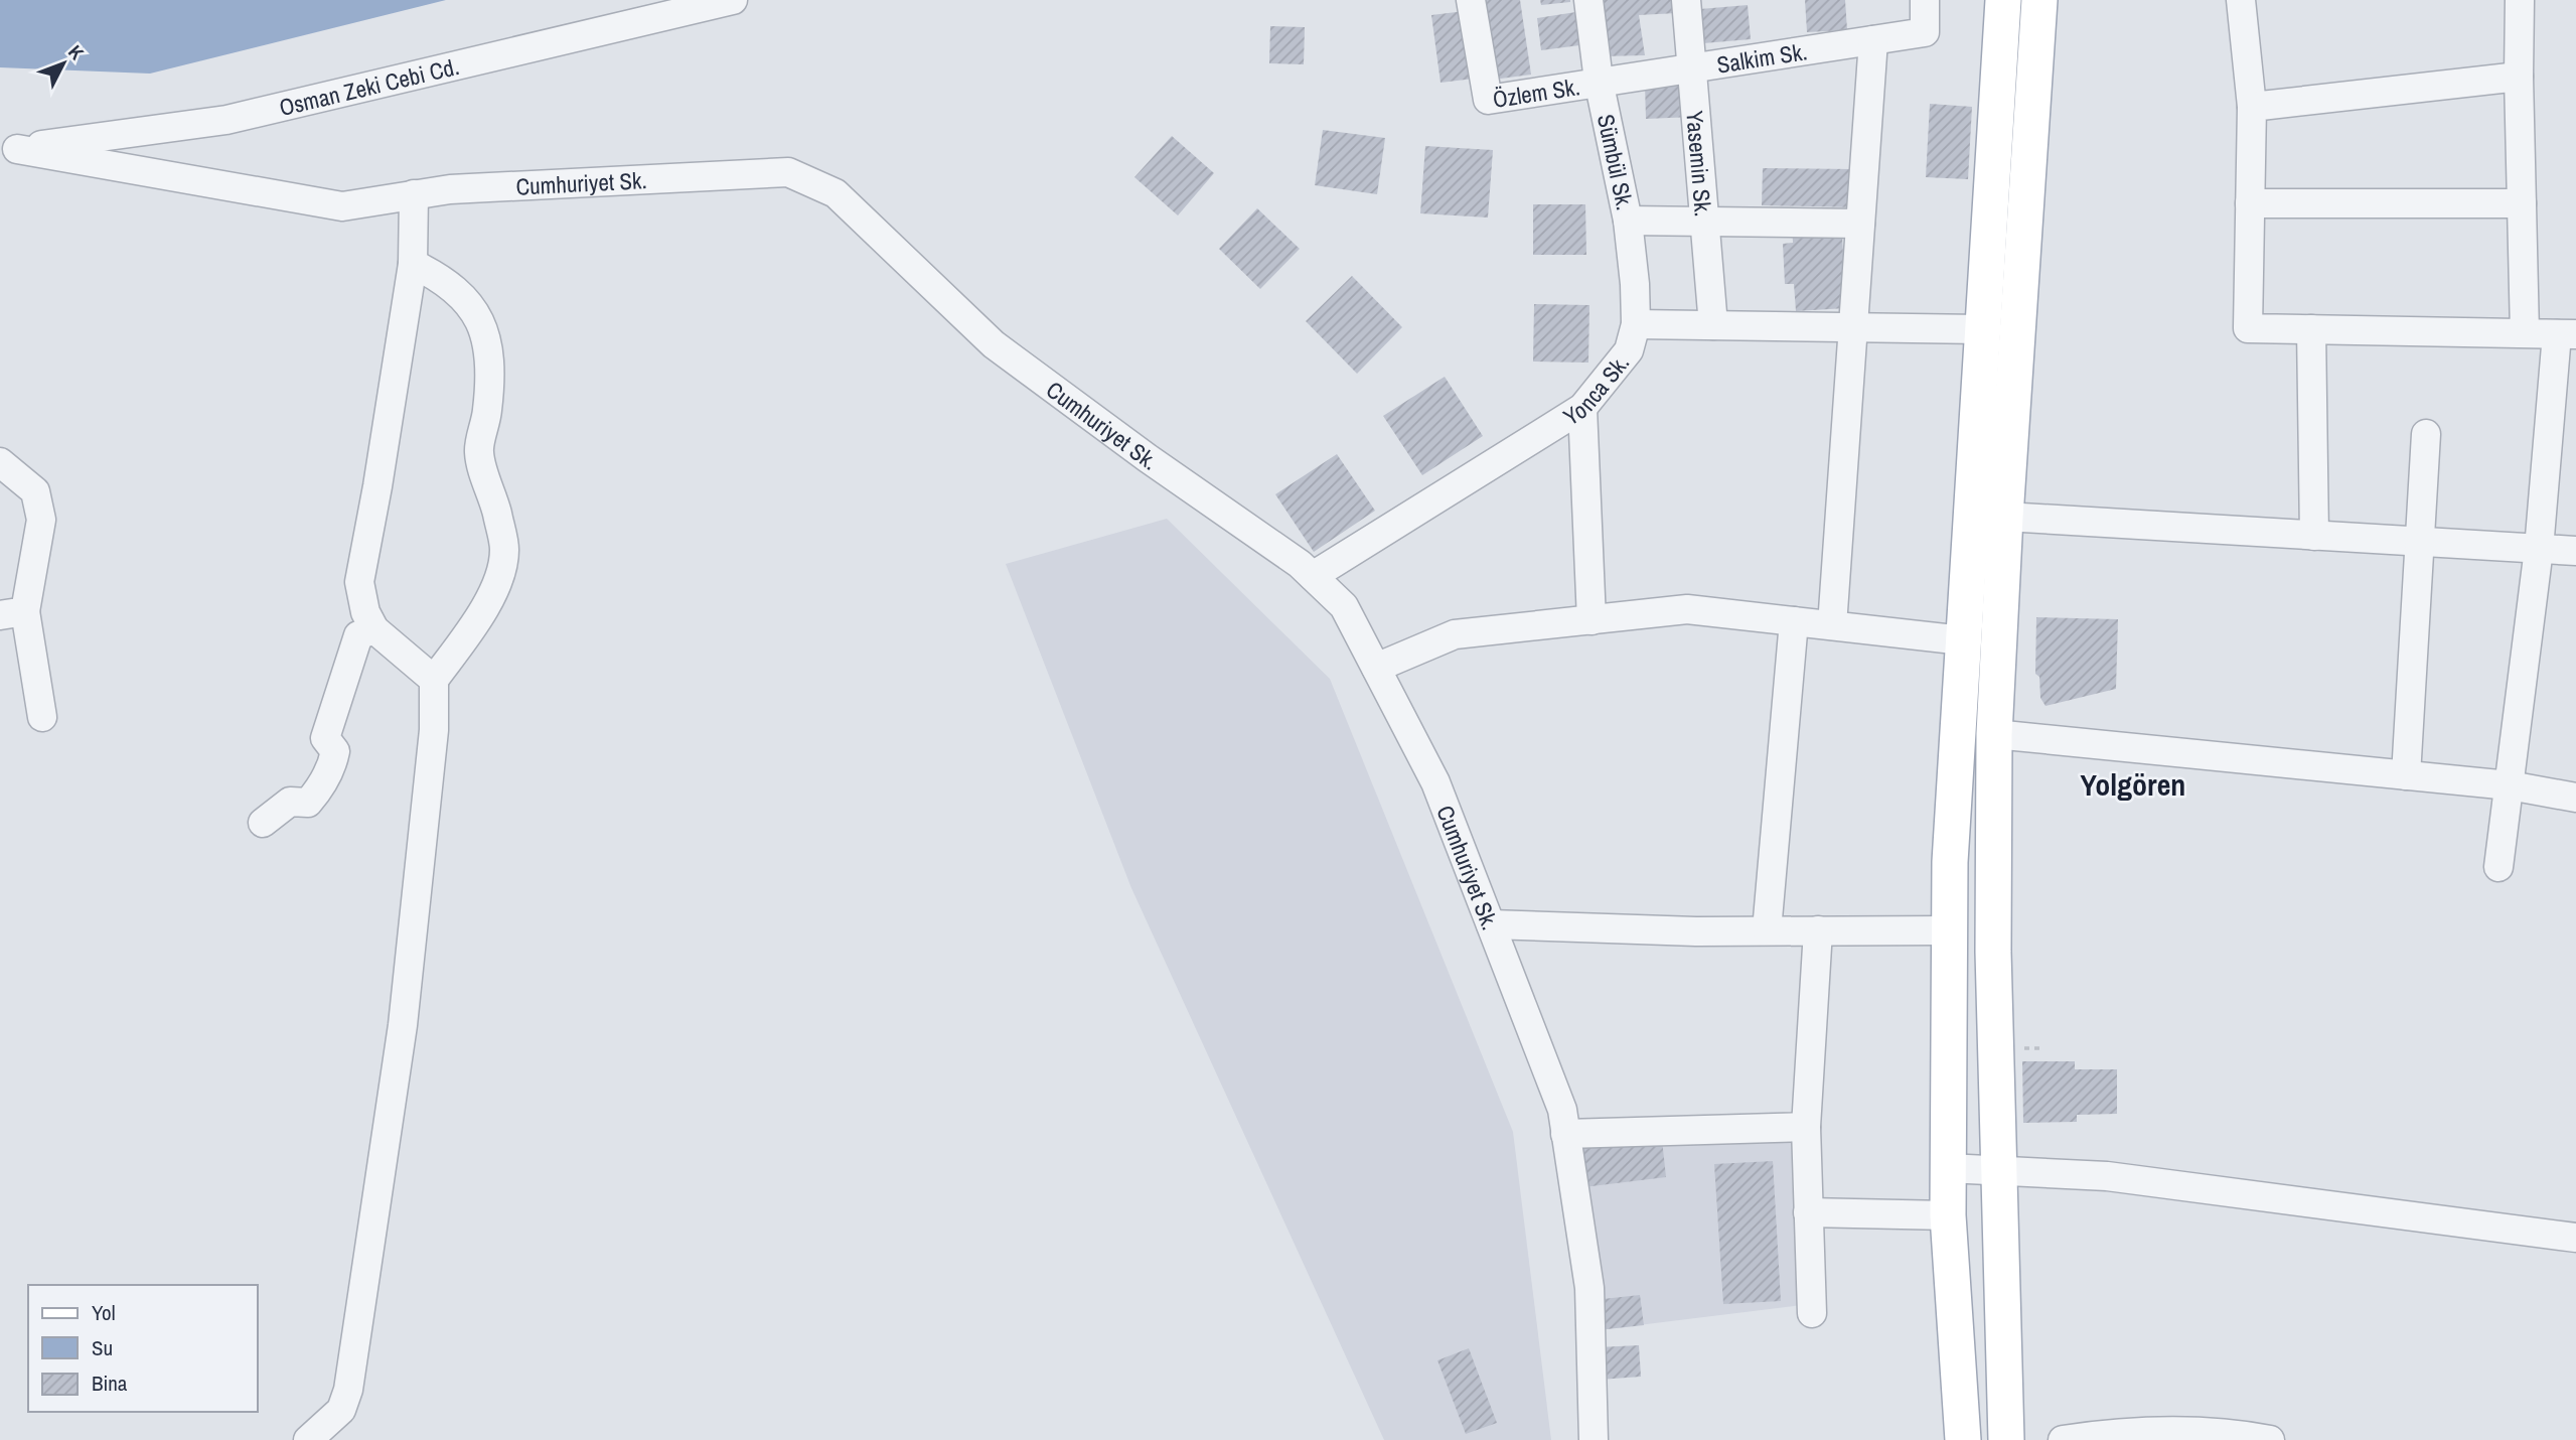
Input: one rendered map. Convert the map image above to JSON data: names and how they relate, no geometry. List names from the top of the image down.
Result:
{
  "streets": {
    "street": [
      "Salkim Sk.",
      "Osman Zeki Cebi Cd.",
      "Özlem Sk.",
      "Sümbül Sk.",
      "Yasemin Sk.",
      "Cumhuriyet Sk.",
      "Yonca Sk."
    ]
  },
  "crossings": [
    ["Salkim Sk.", "Özlem Sk."],
    ["Salkim Sk.", "Sümbül Sk."],
    ["Salkim Sk.", "Yasemin Sk."],
    ["Osman Zeki Cebi Cd.", "Cumhuriyet Sk."],
    ["Özlem Sk.", "Sümbül Sk."],
    ["Sümbül Sk.", "Yonca Sk."],
    ["Yasemin Sk.", "Yonca Sk."],
    ["Cumhuriyet Sk.", "Yonca Sk."]
  ],
  "districts": ["Yolgören"],
  "legend": ["Yol", "Su", "Bina"],
  "north": "top right"
}
